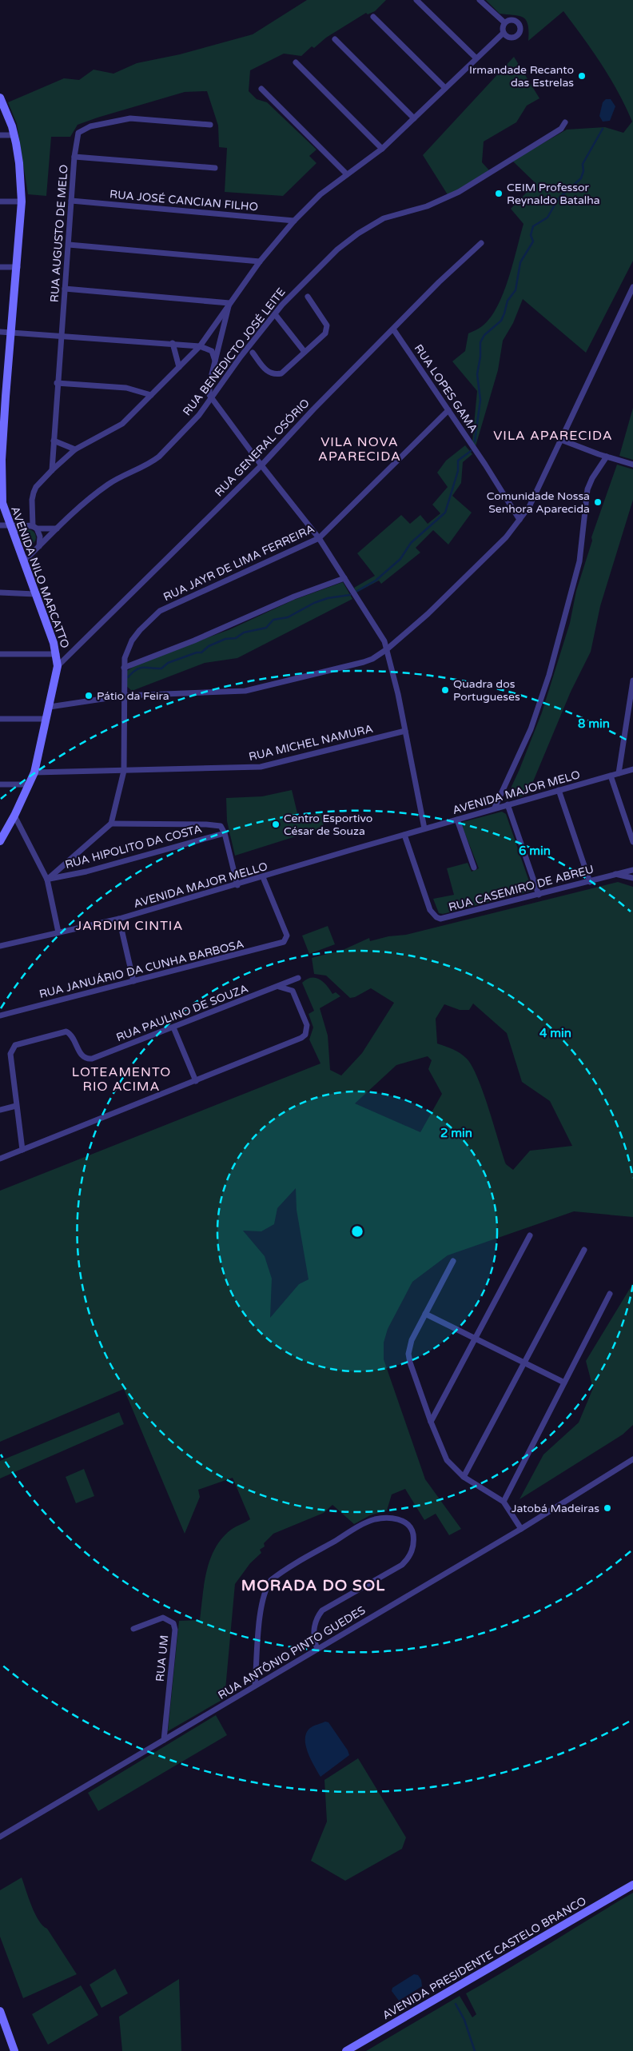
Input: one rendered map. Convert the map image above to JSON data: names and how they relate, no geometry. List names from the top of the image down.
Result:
{
  "streets": {
    "street": [
      "RUA JOSÉ CANCIAN FILHO",
      "RUA AUGUSTO DE MELO",
      "RUA BENEDICTO JOSÉ LEITE",
      "RUA LOPES GAMA",
      "RUA GENERAL OSÓRIO",
      "RUA JAYR DE LIMA FERREIRA",
      "AVENIDA NILO MARCATTO",
      "RUA MICHEL NAMURA",
      "AVENIDA MAJOR MELO",
      "RUA HIPOLITO DA COSTA",
      "AVENIDA MAJOR MELLO",
      "RUA CASEMIRO DE ABREU",
      "RUA JANUÁRIO DA CUNHA BARBOSA",
      "RUA PAULINO DE SOUZA",
      "RUA ANTÔNIO PINTO GUEDES",
      "RUA UM",
      "AVENIDA PRESIDENTE CASTELO BRANCO"
    ]
  },
  "crossings": [
    ["RUA JOSÉ CANCIAN FILHO", "RUA AUGUSTO DE MELO"],
    ["RUA BENEDICTO JOSÉ LEITE", "AVENIDA NILO MARCATTO"],
    ["RUA LOPES GAMA", "RUA GENERAL OSÓRIO"],
    ["RUA LOPES GAMA", "RUA JAYR DE LIMA FERREIRA"],
    ["RUA GENERAL OSÓRIO", "AVENIDA NILO MARCATTO"],
    ["RUA JAYR DE LIMA FERREIRA", "RUA MICHEL NAMURA"],
    ["AVENIDA NILO MARCATTO", "RUA MICHEL NAMURA"],
    ["AVENIDA MAJOR MELO", "AVENIDA MAJOR MELLO"],
    ["AVENIDA MAJOR MELO", "RUA CASEMIRO DE ABREU"],
    ["AVENIDA MAJOR MELLO", "RUA CASEMIRO DE ABREU"],
    ["AVENIDA MAJOR MELLO", "RUA JANUÁRIO DA CUNHA BARBOSA"],
    ["RUA ANTÔNIO PINTO GUEDES", "RUA UM"]
  ],
  "districts": [
    "VILA APARECIDA",
    "VILA NOVA APARECIDA",
    "JARDIM CINTIA",
    "LOTEAMENTO RIO ACIMA",
    "MORADA DO SOL"
  ],
  "places": [
    "Irmandade Recanto das Estrelas",
    "CEIM Professor Reynaldo Batalha",
    "Comunidade Nossa Senhora Aparecida",
    "Quadra dos Portugueses",
    "Pátio da Feira",
    "Centro Esportivo César de Souza",
    "Jatobá Madeiras"
  ],
  "rings": [
    "8 min",
    "6 min",
    "4 min",
    "2 min"
  ]
}
